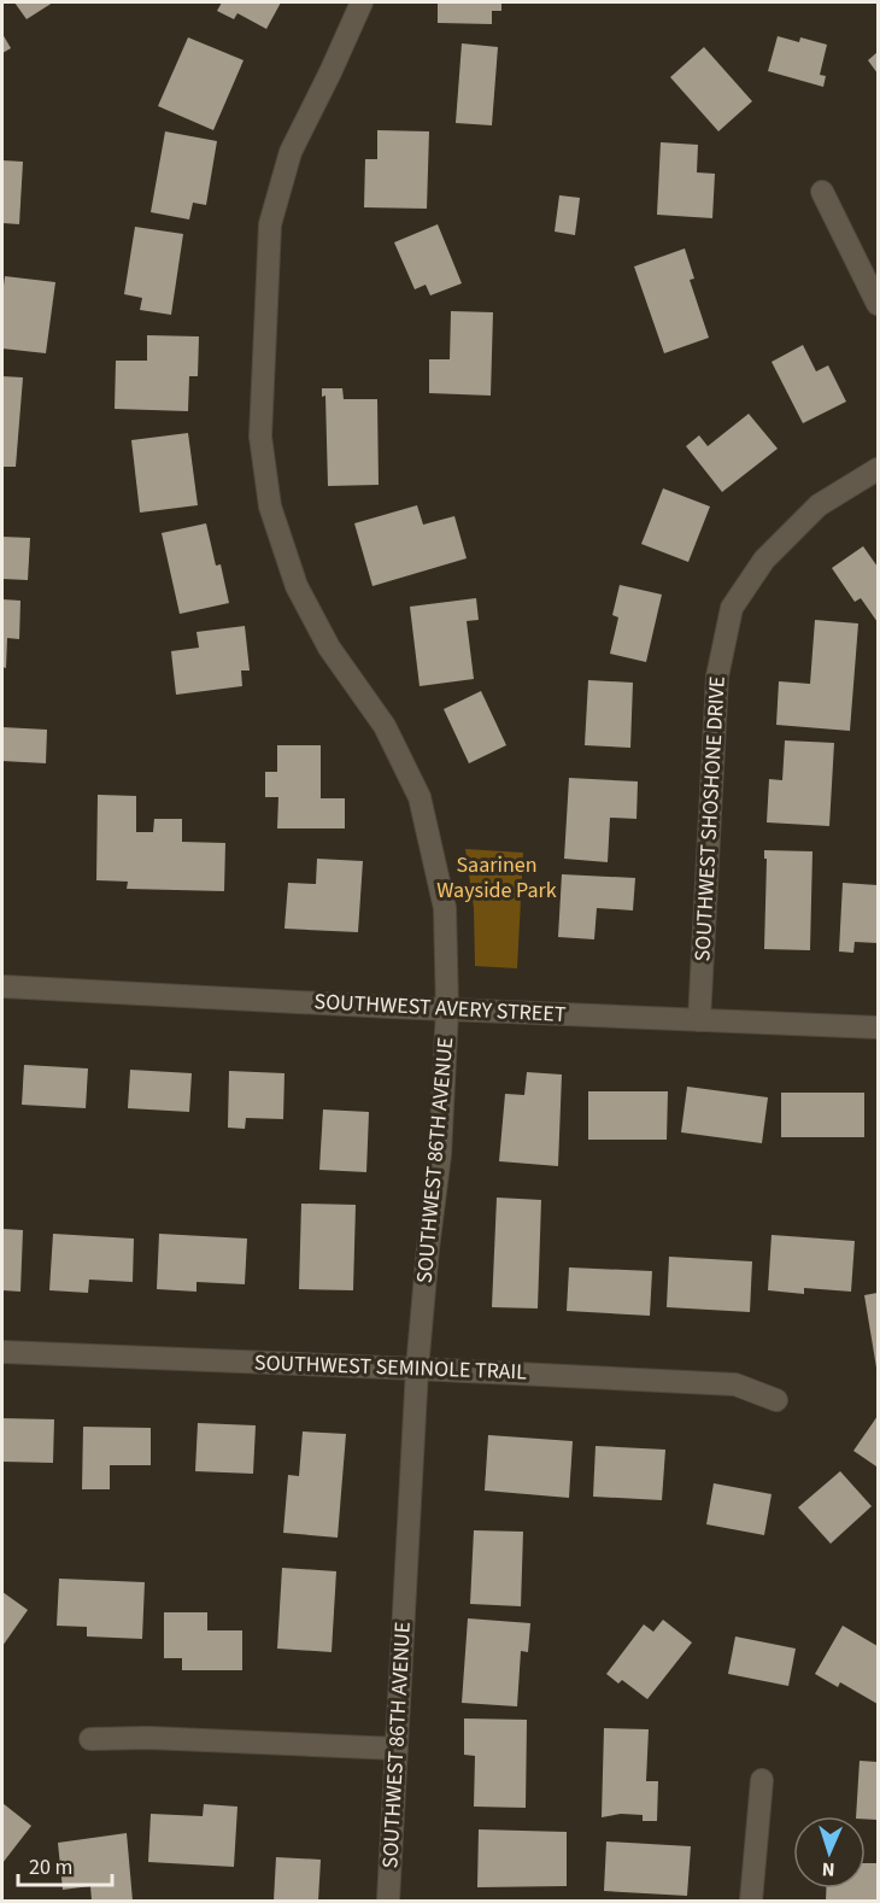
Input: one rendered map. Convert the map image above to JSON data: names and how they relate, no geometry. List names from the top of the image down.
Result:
{
  "streets": {
    "street": [
      "SOUTHWEST SHOSHONE DRIVE",
      "SOUTHWEST AVERY STREET",
      "SOUTHWEST 86TH AVENUE",
      "SOUTHWEST SEMINOLE TRAIL"
    ]
  },
  "crossings": [
    ["SOUTHWEST SHOSHONE DRIVE", "SOUTHWEST AVERY STREET"],
    ["SOUTHWEST AVERY STREET", "SOUTHWEST 86TH AVENUE"],
    ["SOUTHWEST 86TH AVENUE", "SOUTHWEST SEMINOLE TRAIL"]
  ],
  "parks": ["Saarinen Wayside Park"],
  "scale_bar": "20 m",
  "north": "bottom"
}
